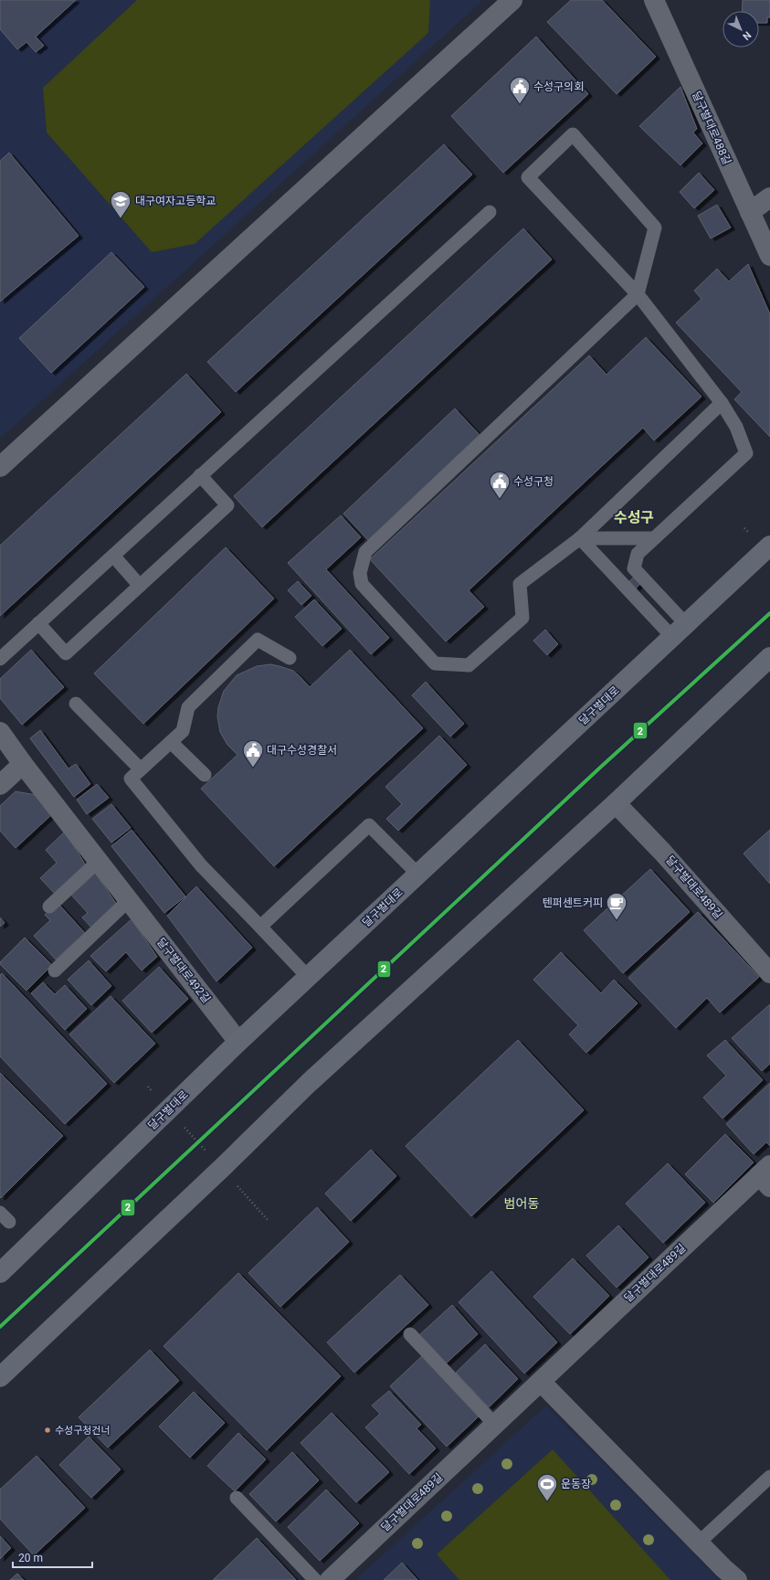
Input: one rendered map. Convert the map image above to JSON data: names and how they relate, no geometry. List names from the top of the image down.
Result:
{
  "streets": {
    "main road": ["달구벌대로"],
    "street": ["달구벌대로488길", "달구벌대로489길", "달구벌대로492길"]
  },
  "crossings": [
    ["달구벌대로", "달구벌대로492길"]
  ],
  "districts": ["수성구", "범어동"],
  "places": {
    "public building": ["수성구의회", "수성구청", "대구수성경찰서"],
    "school or university": ["대구여자고등학교"],
    "cafe": ["텐퍼센트커피"],
    "other": ["수성구청건너"],
    "sports": ["운동장"]
  },
  "lines": ["transit line 2"],
  "scale_bar": "20 m",
  "north": "bottom right"
}
